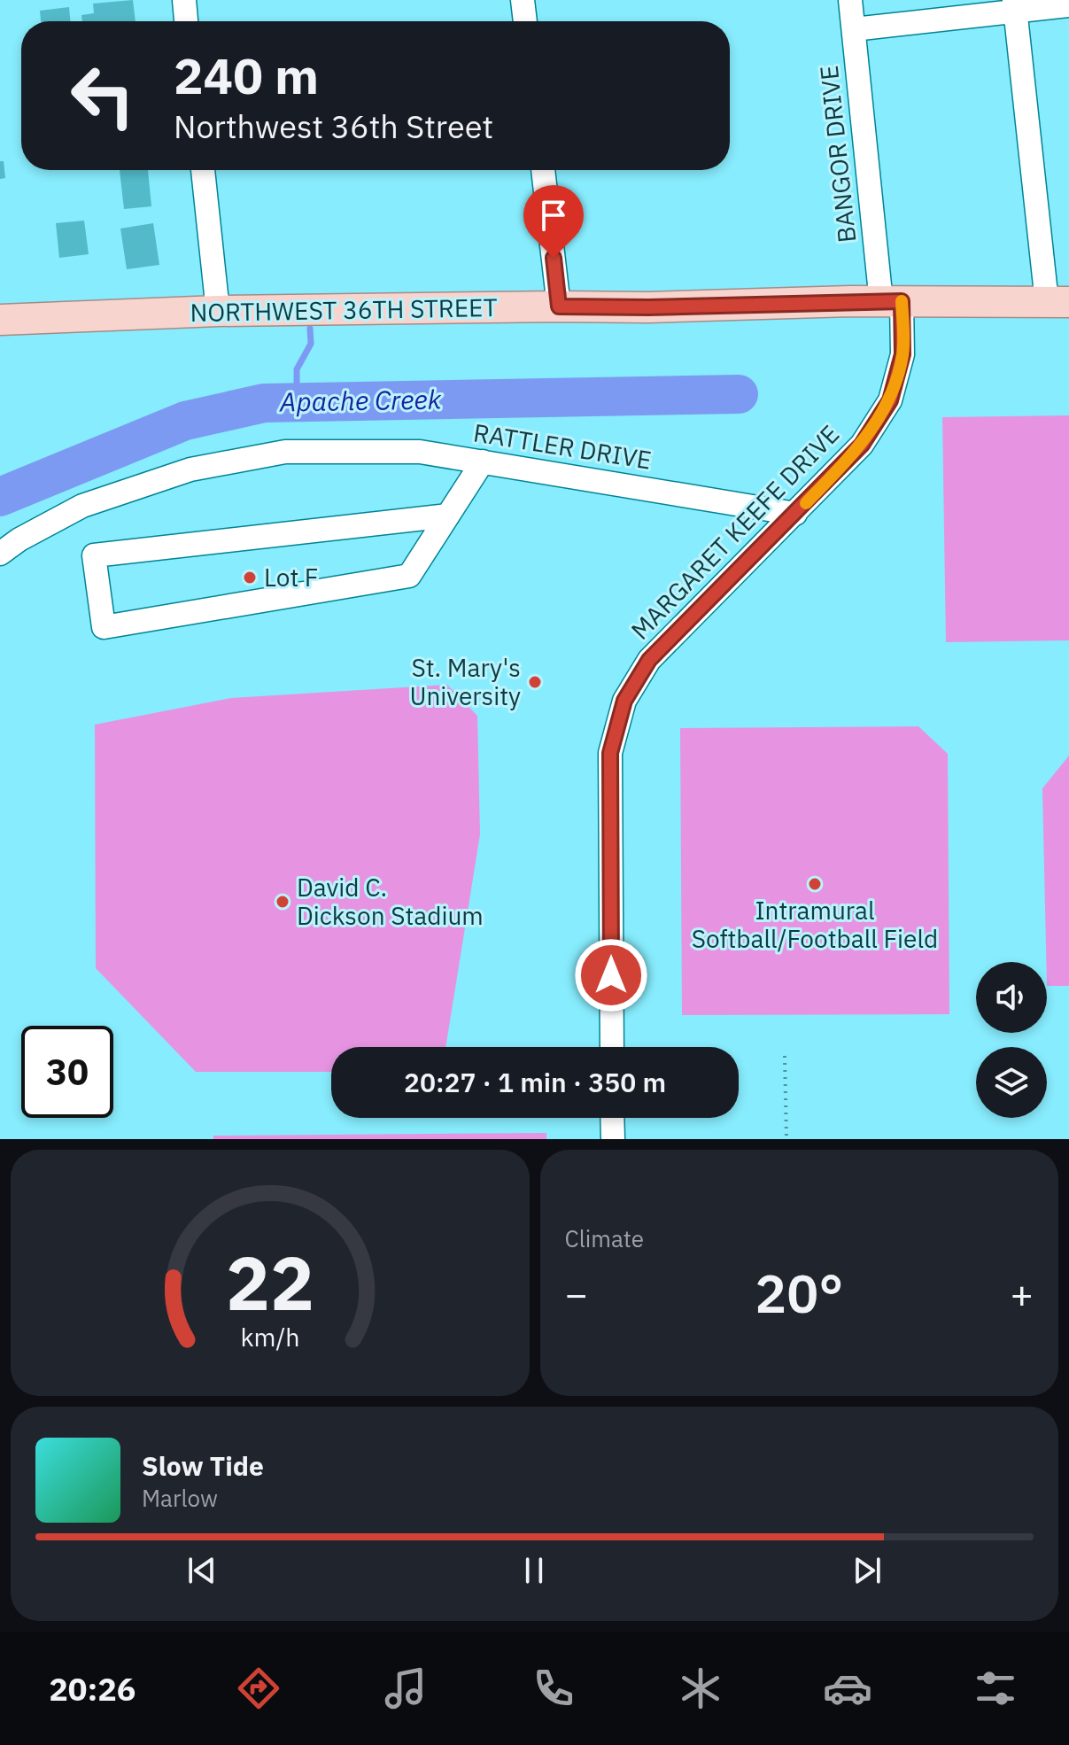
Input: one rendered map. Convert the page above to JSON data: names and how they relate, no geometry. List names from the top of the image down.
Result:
{
  "streets": {
    "main road": ["NORTHWEST 36TH STREET"],
    "street": ["BANGOR DRIVE", "RATTLER DRIVE", "MARGARET KEEFE DRIVE"]
  },
  "crossings": [
    ["BANGOR DRIVE", "NORTHWEST 36TH STREET"],
    ["BANGOR DRIVE", "MARGARET KEEFE DRIVE"],
    ["NORTHWEST 36TH STREET", "MARGARET KEEFE DRIVE"],
    ["RATTLER DRIVE", "MARGARET KEEFE DRIVE"]
  ],
  "water": ["Apache Creek"],
  "places": [
    "Lot F",
    "St. Mary's University",
    "Intramural Softball/Football Field",
    "David C. Dickson Stadium"
  ],
  "page": {
    "turn": ["240 m", "Northwest 36th Street"],
    "limit": "30",
    "trip": "20:27 · 1 min · 350 m",
    "tile": "Climate",
    "heat": ["−", "20°", "+"],
    "song": ["Slow Tide", "Marlow"],
    "tabs": "20:26",
    "gauge": ["22", "km/h"]
  }
}
